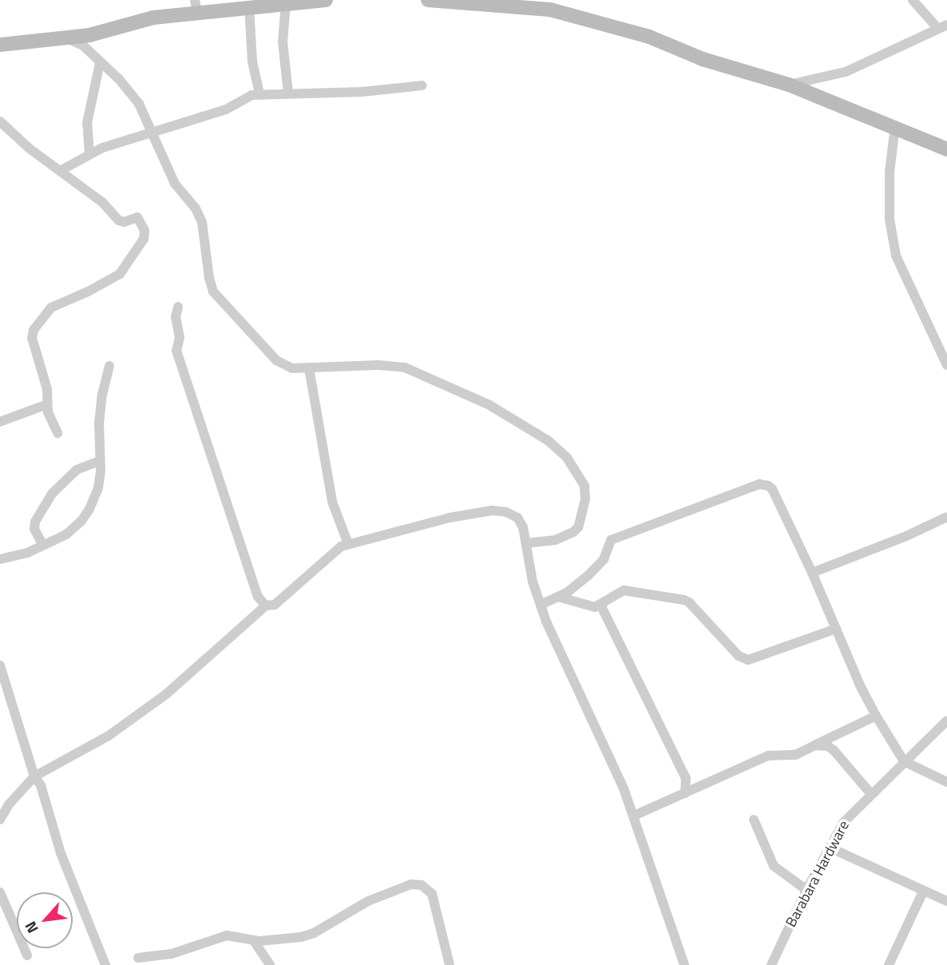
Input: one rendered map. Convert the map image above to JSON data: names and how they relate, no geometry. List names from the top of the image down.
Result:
{
  "streets": {
    "street": ["Barabara Hardware"]
  },
  "north": "bottom left"
}
